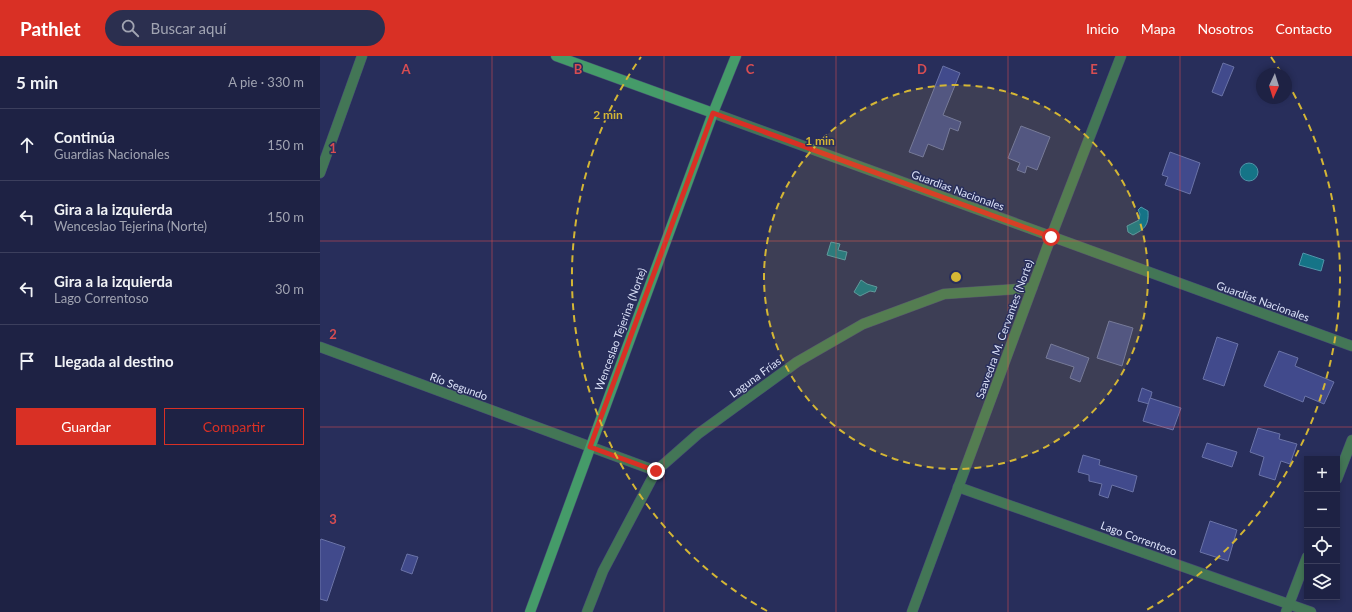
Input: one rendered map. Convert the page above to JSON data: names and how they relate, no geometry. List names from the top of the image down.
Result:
{
  "streets": {
    "main road": ["Guardias Nacionales", "Wenceslao Tejerina (Norte)"],
    "street": [
      "Saavedra M. Cervantes (Norte)",
      "Laguna Frías",
      "Río Segundo",
      "Lago Correntoso"
    ]
  },
  "crossings": [
    ["Guardias Nacionales", "Wenceslao Tejerina (Norte)"],
    ["Guardias Nacionales", "Saavedra M. Cervantes (Norte)"],
    ["Wenceslao Tejerina (Norte)", "Río Segundo"],
    ["Saavedra M. Cervantes (Norte)", "Laguna Frías"],
    ["Saavedra M. Cervantes (Norte)", "Lago Correntoso"]
  ],
  "north": "bottom",
  "page": {
    "header": "Pathlet",
    "search": "Buscar aquí",
    "nav": [
      "Inicio",
      "Mapa",
      "Nosotros",
      "Contacto"
    ],
    "heading": ["5 min", "A pie · 330 m"],
    "list": [
      ["Continúa", "Guardias Nacionales", "150 m"],
      ["Gira a la izquierda", "Wenceslao Tejerina (Norte)", "150 m"],
      ["Gira a la izquierda", "Lago Correntoso", "30 m"],
      "Llegada al destino"
    ],
    "buttons": ["Guardar", "Compartir"],
    "map_buttons": ["+", "−"]
  },
  "grid": {
    "columns": [
      "A",
      "B",
      "C",
      "D",
      "E"
    ],
    "rows": ["1", "2", "3"]
  },
  "rings": ["2 min", "1 min"]
}
